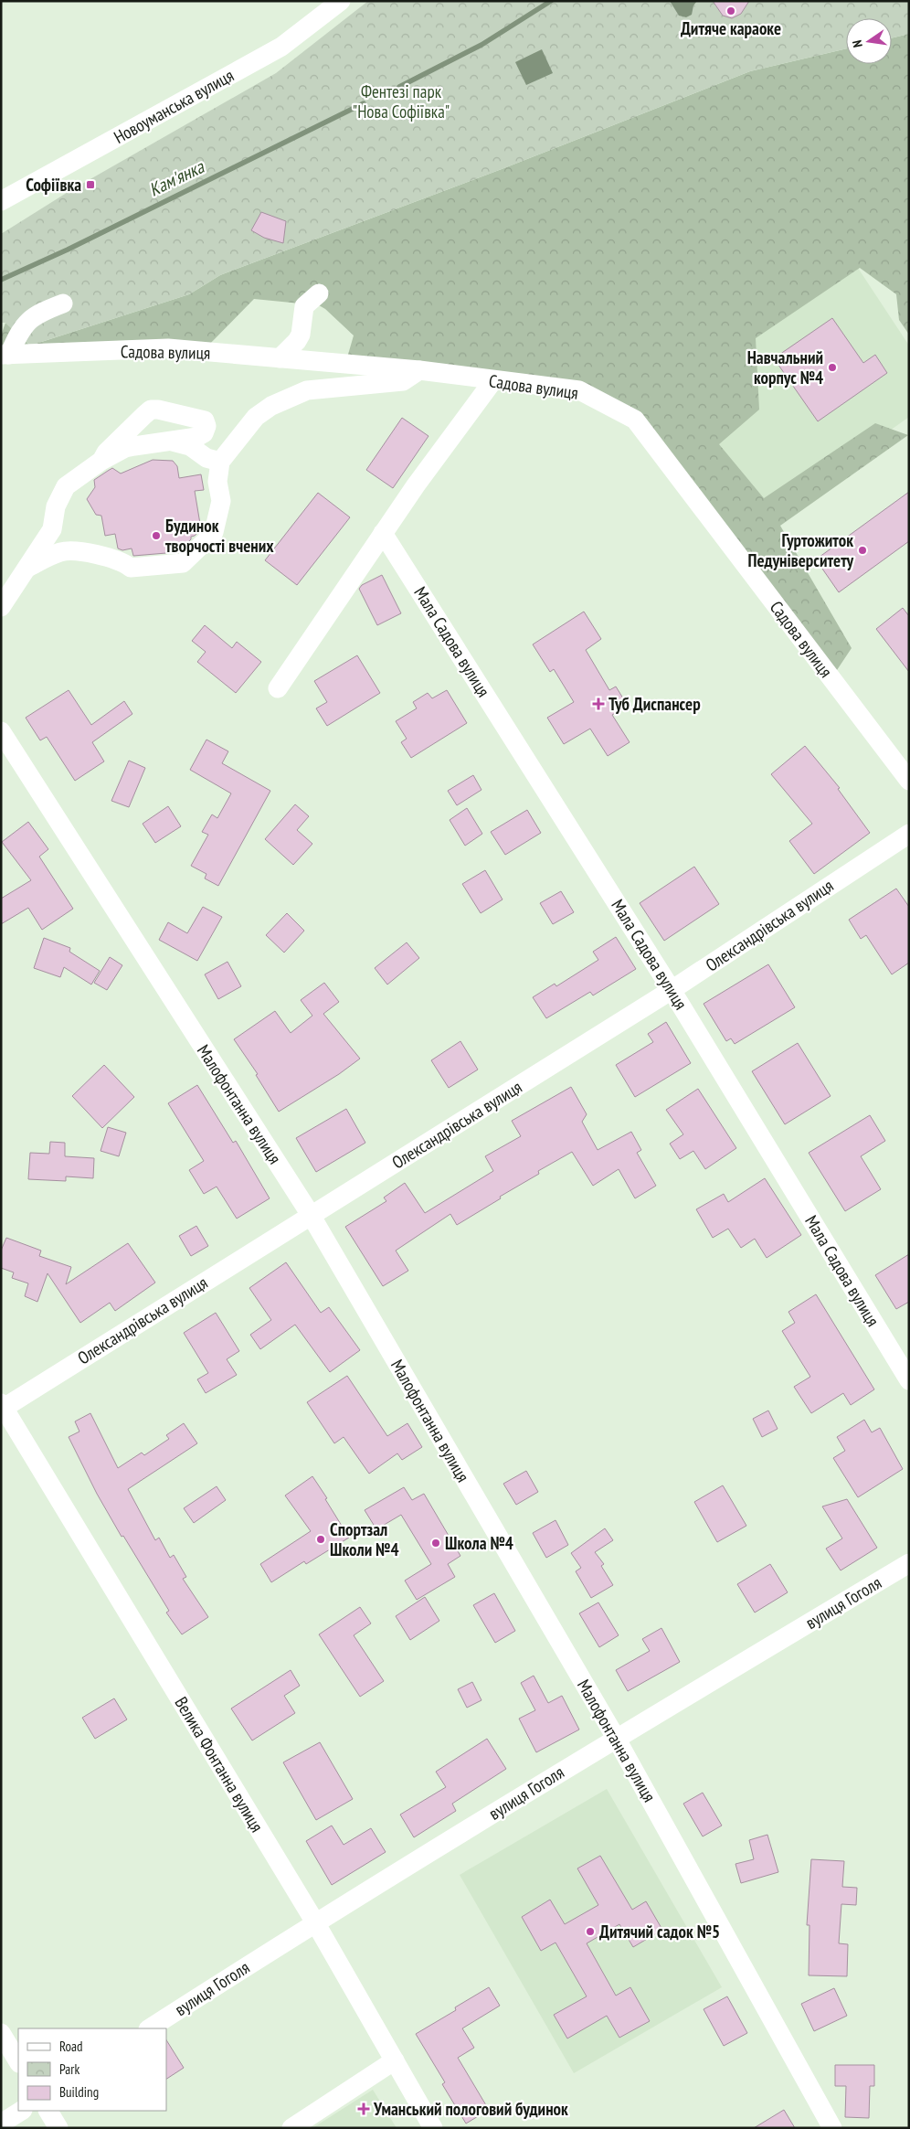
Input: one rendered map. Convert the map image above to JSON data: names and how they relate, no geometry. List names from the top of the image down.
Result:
{
  "streets": {
    "street": [
      "Новоуманська вулиця",
      "Садова вулиця",
      "Мала Садова вулиця",
      "Олександрівська вулиця",
      "Малофонтанна вулиця",
      "вулиця Гоголя",
      "Велика Фонтанна вулиця"
    ]
  },
  "crossings": [
    ["Мала Садова вулиця", "Олександрівська вулиця"],
    ["Олександрівська вулиця", "Малофонтанна вулиця"],
    ["Олександрівська вулиця", "Велика Фонтанна вулиця"],
    ["Малофонтанна вулиця", "вулиця Гоголя"],
    ["вулиця Гоголя", "Велика Фонтанна вулиця"]
  ],
  "water": ["Кам'янка"],
  "parks": ["Фентезі парк \"Нова Софіївка\""],
  "places": {
    "other": [
      "Дитяче караоке",
      "Навчальний корпус №4",
      "Будинок творчості вчених",
      "Гуртожиток Педуніверситету",
      "Спортзал Школи №4",
      "Школа №4",
      "Дитячий садок №5"
    ],
    "transit": ["Софіївка"],
    "health": ["Туб Диспансер", "Уманський пологовий будинок"]
  },
  "legend": ["Road", "Park", "Building"],
  "north": "left"
}
